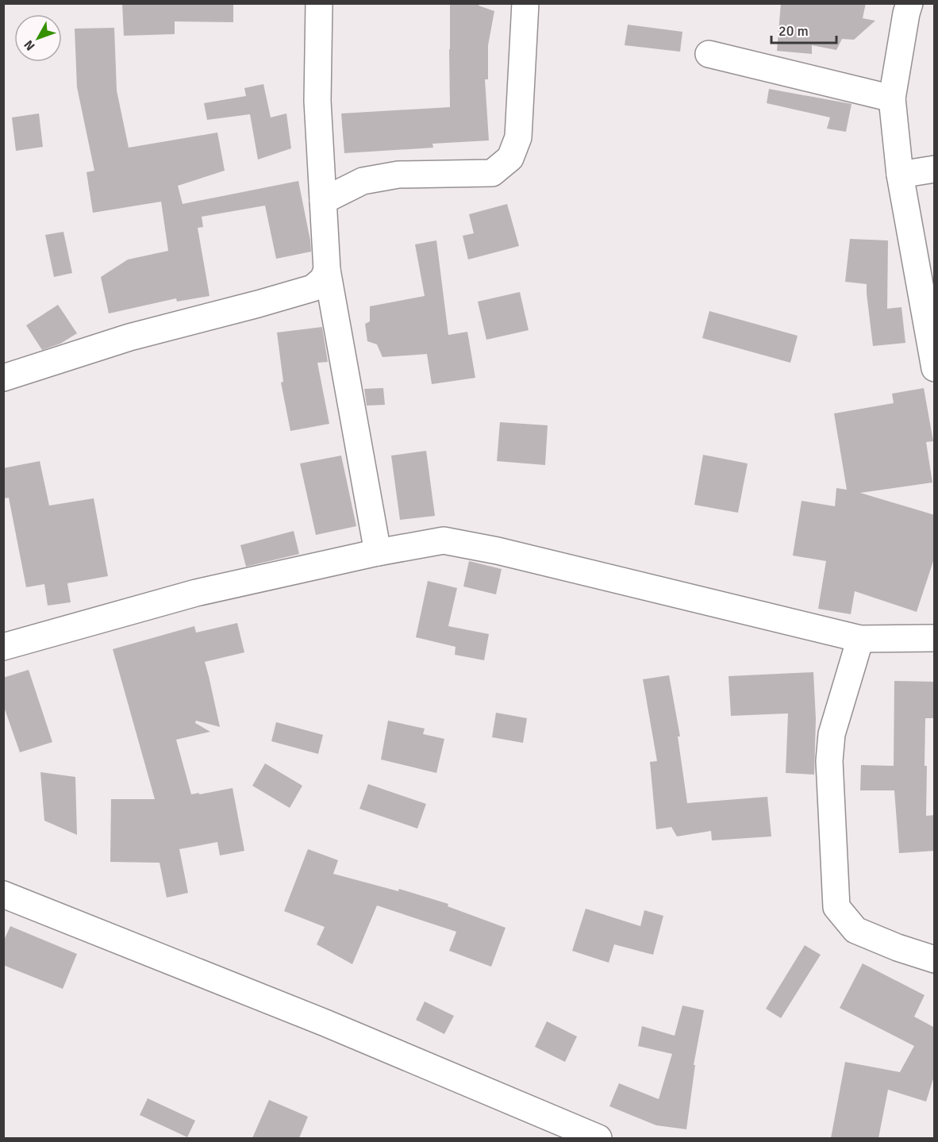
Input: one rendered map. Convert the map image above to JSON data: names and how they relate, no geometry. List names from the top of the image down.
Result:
{
  "scale_bar": "20 m",
  "north": "bottom left"
}
